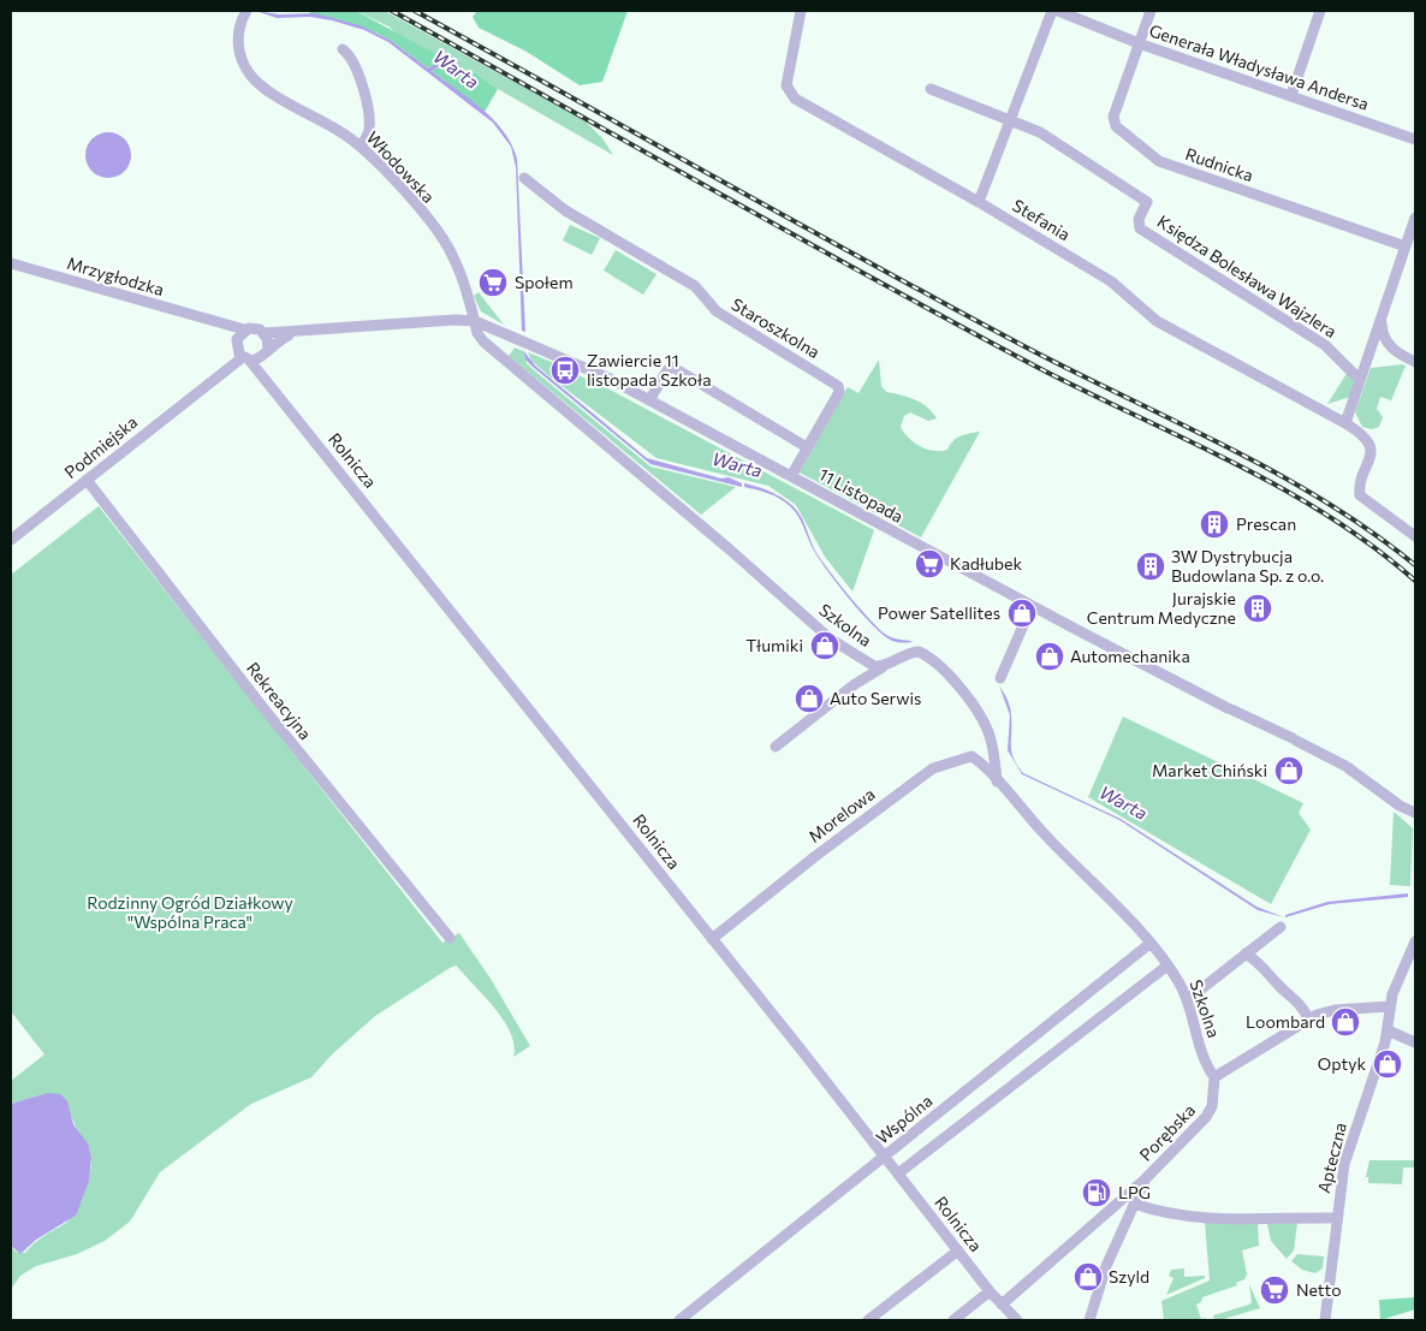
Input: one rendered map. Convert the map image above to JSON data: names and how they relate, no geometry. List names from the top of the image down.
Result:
{
  "streets": {
    "street": [
      "Generała Władysława Andersa",
      "Rudnicka",
      "Włodowska",
      "Stefania",
      "Mrzygłodzka",
      "Księdza Bolesława Wajzlera",
      "Staroszkolna",
      "Podmiejska",
      "Rolnicza",
      "11 Listopada",
      "Szkolna",
      "Rekreacyjna",
      "Morelowa",
      "Wspólna",
      "Porębska",
      "Apteczna"
    ]
  },
  "crossings": [
    ["Generała Władysława Andersa", "Rudnicka"],
    ["Włodowska", "11 Listopada"],
    ["Włodowska", "Szkolna"],
    ["Mrzygłodzka", "Podmiejska"],
    ["Mrzygłodzka", "Rolnicza"],
    ["Staroszkolna", "11 Listopada"],
    ["Podmiejska", "Rolnicza"],
    ["Podmiejska", "Rekreacyjna"],
    ["Rolnicza", "Morelowa"],
    ["Rolnicza", "Wspólna"],
    ["11 Listopada", "Szkolna"],
    ["Szkolna", "Morelowa"],
    ["Szkolna", "Wspólna"],
    ["Szkolna", "Porębska"]
  ],
  "water": ["Warta"],
  "parks": ["Rodzinny Ogród Działkowy \"Wspólna Praca\""],
  "places": {
    "supermarket": ["Społem", "Kadłubek", "Netto"],
    "bus stop": ["Zawiercie 11 listopada Szkoła"],
    "building": ["Prescan", "3W Dystrybucja Budowlana Sp. z o.o.", "Jurajskie Centrum Medyczne"],
    "shop": [
      "Power Satellites",
      "Tłumiki",
      "Automechanika",
      "Auto Serwis",
      "Market Chiński",
      "Loombard",
      "Optyk",
      "Szyld"
    ],
    "fuel station": ["LPG"]
  }
}
